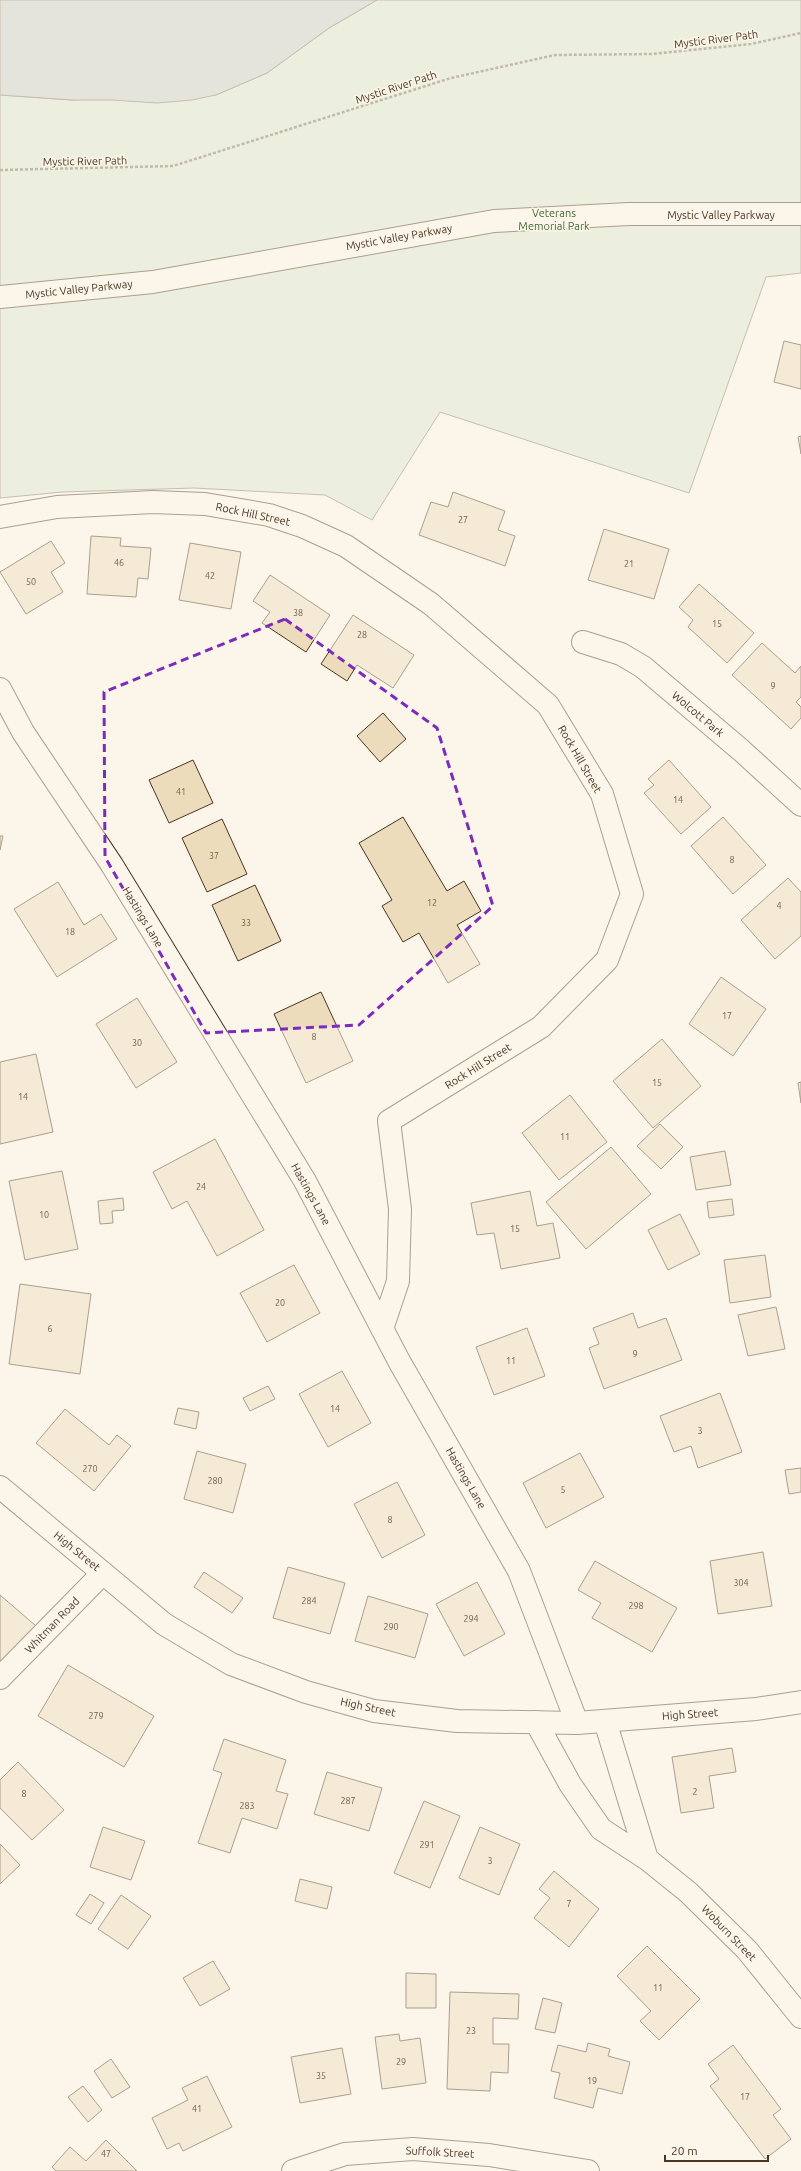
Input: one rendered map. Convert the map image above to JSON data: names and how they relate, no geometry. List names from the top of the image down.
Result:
{
  "streets": {
    "street": [
      "Mystic Valley Parkway",
      "Rock Hill Street",
      "Wolcott Park",
      "Hastings Lane",
      "High Street",
      "Whitman Road",
      "Woburn Street",
      "Suffolk Street"
    ],
    "path": ["Mystic River Path"]
  },
  "crossings": [
    ["Rock Hill Street", "Hastings Lane"],
    ["Hastings Lane", "High Street"],
    ["High Street", "Whitman Road"],
    ["High Street", "Woburn Street"]
  ],
  "parks": ["Veterans Memorial Park"],
  "house_numbers": [
    "27",
    "46",
    "21",
    "42",
    "50",
    "38",
    "15",
    "28",
    "9",
    "41",
    "14",
    "37",
    "8",
    "12",
    "4",
    "33",
    "18",
    "17",
    "8",
    "30",
    "15",
    "14",
    "11",
    "24",
    "10",
    "15",
    "20",
    "6",
    "9",
    "11",
    "14",
    "3",
    "270",
    "280",
    "5",
    "8",
    "304",
    "284",
    "298",
    "294",
    "290",
    "279",
    "2",
    "8",
    "287",
    "283",
    "291",
    "3",
    "7",
    "11",
    "23",
    "29",
    "35",
    "19",
    "17",
    "41",
    "47"
  ],
  "scale_bar": "20 m"
}
